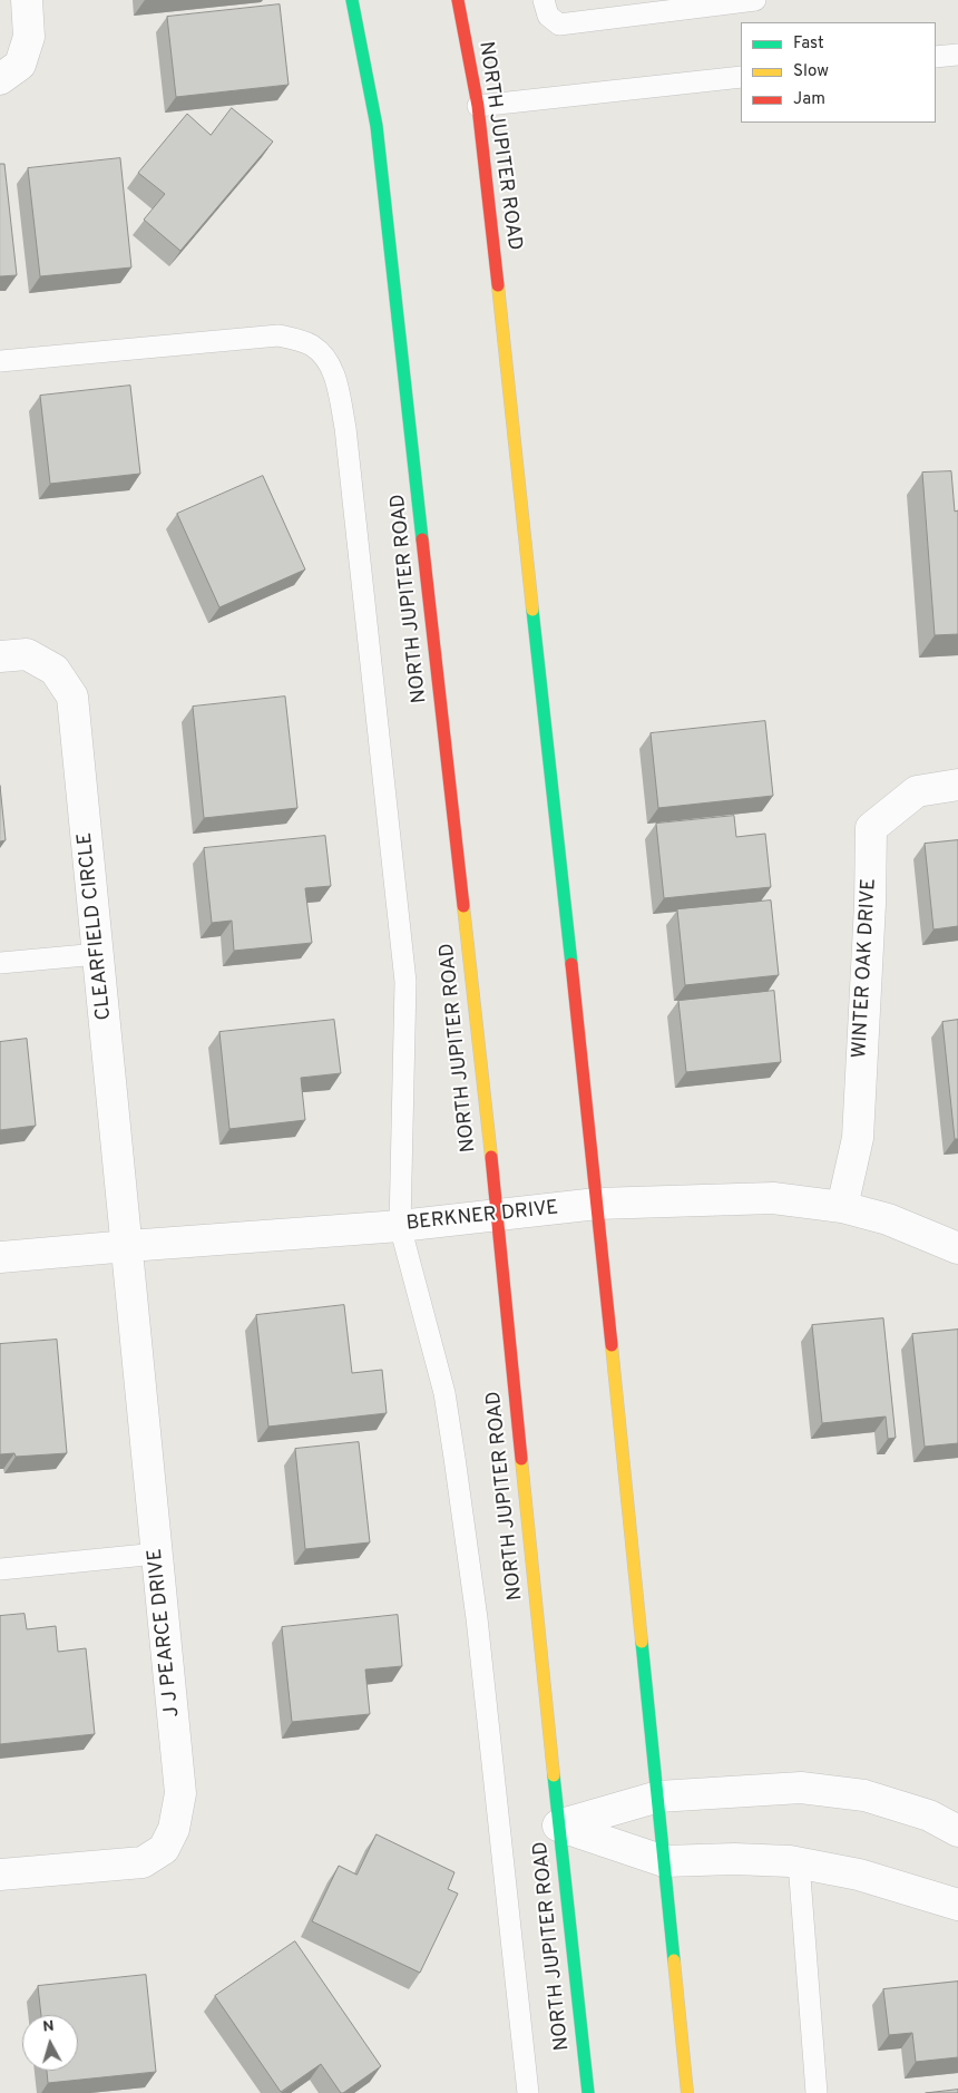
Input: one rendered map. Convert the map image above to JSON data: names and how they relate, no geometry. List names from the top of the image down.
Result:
{
  "streets": {
    "main road": ["NORTH JUPITER ROAD"],
    "street": [
      "CLEARFIELD CIRCLE",
      "WINTER OAK DRIVE",
      "BERKNER DRIVE",
      "J J PEARCE DRIVE"
    ]
  },
  "crossings": [
    ["NORTH JUPITER ROAD", "BERKNER DRIVE"],
    ["CLEARFIELD CIRCLE", "BERKNER DRIVE"],
    ["CLEARFIELD CIRCLE", "J J PEARCE DRIVE"],
    ["WINTER OAK DRIVE", "BERKNER DRIVE"],
    ["BERKNER DRIVE", "J J PEARCE DRIVE"]
  ],
  "legend": ["Fast", "Slow", "Jam"],
  "north": "top"
}
